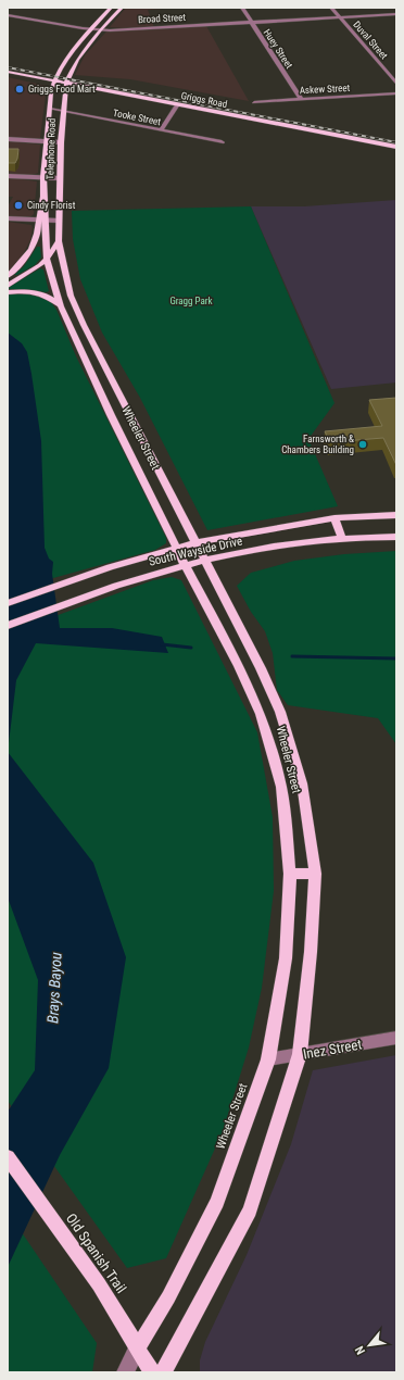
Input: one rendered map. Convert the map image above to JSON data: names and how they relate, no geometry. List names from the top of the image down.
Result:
{
  "streets": {
    "main road": [
      "Griggs Road",
      "Telephone Road",
      "Wheeler Street",
      "South Wayside Drive",
      "Old Spanish Trail"
    ],
    "street": [
      "Broad Street",
      "Duval Street",
      "Huey Street",
      "Askew Street",
      "Tooke Street",
      "Inez Street"
    ]
  },
  "crossings": [
    ["Broad Street", "Duval Street"],
    ["Broad Street", "Huey Street"],
    ["Broad Street", "Telephone Road"],
    ["Huey Street", "Askew Street"],
    ["Griggs Road", "Telephone Road"],
    ["Tooke Street", "Telephone Road"],
    ["Telephone Road", "Wheeler Street"],
    ["Wheeler Street", "South Wayside Drive"],
    ["Wheeler Street", "Inez Street"],
    ["Wheeler Street", "Old Spanish Trail"]
  ],
  "water": ["Brays Bayou"],
  "parks": ["Gragg Park"],
  "places": ["Griggs Food Mart", "Cindy Florist", "Farnsworth & Chambers Building"],
  "north": "bottom left"
}
